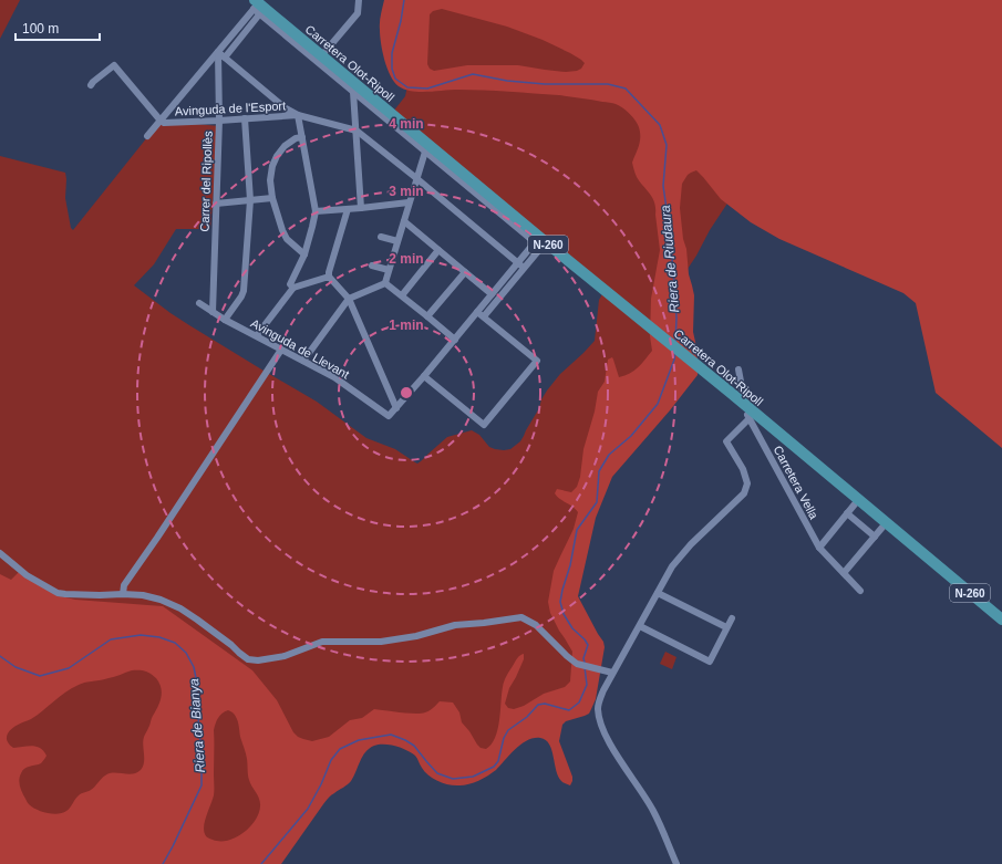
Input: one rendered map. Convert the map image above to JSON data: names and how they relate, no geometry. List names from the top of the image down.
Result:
{
  "streets": {
    "main road": ["Carretera Olot-Ripoll", "N-260"],
    "street": [
      "Avinguda de l'Esport",
      "Carrer del Ripollès",
      "Avinguda de Llevant",
      "Carretera Vella"
    ]
  },
  "crossings": [
    ["Carretera Olot-Ripoll", "Carretera Vella"],
    ["Avinguda de l'Esport", "Carrer del Ripollès"],
    ["Carrer del Ripollès", "Avinguda de Llevant"]
  ],
  "water": ["Riera de Riudaura", "Riera de Bianya"],
  "scale_bar": "100 m",
  "rings": [
    "4 min",
    "3 min",
    "2 min",
    "1 min"
  ]
}
